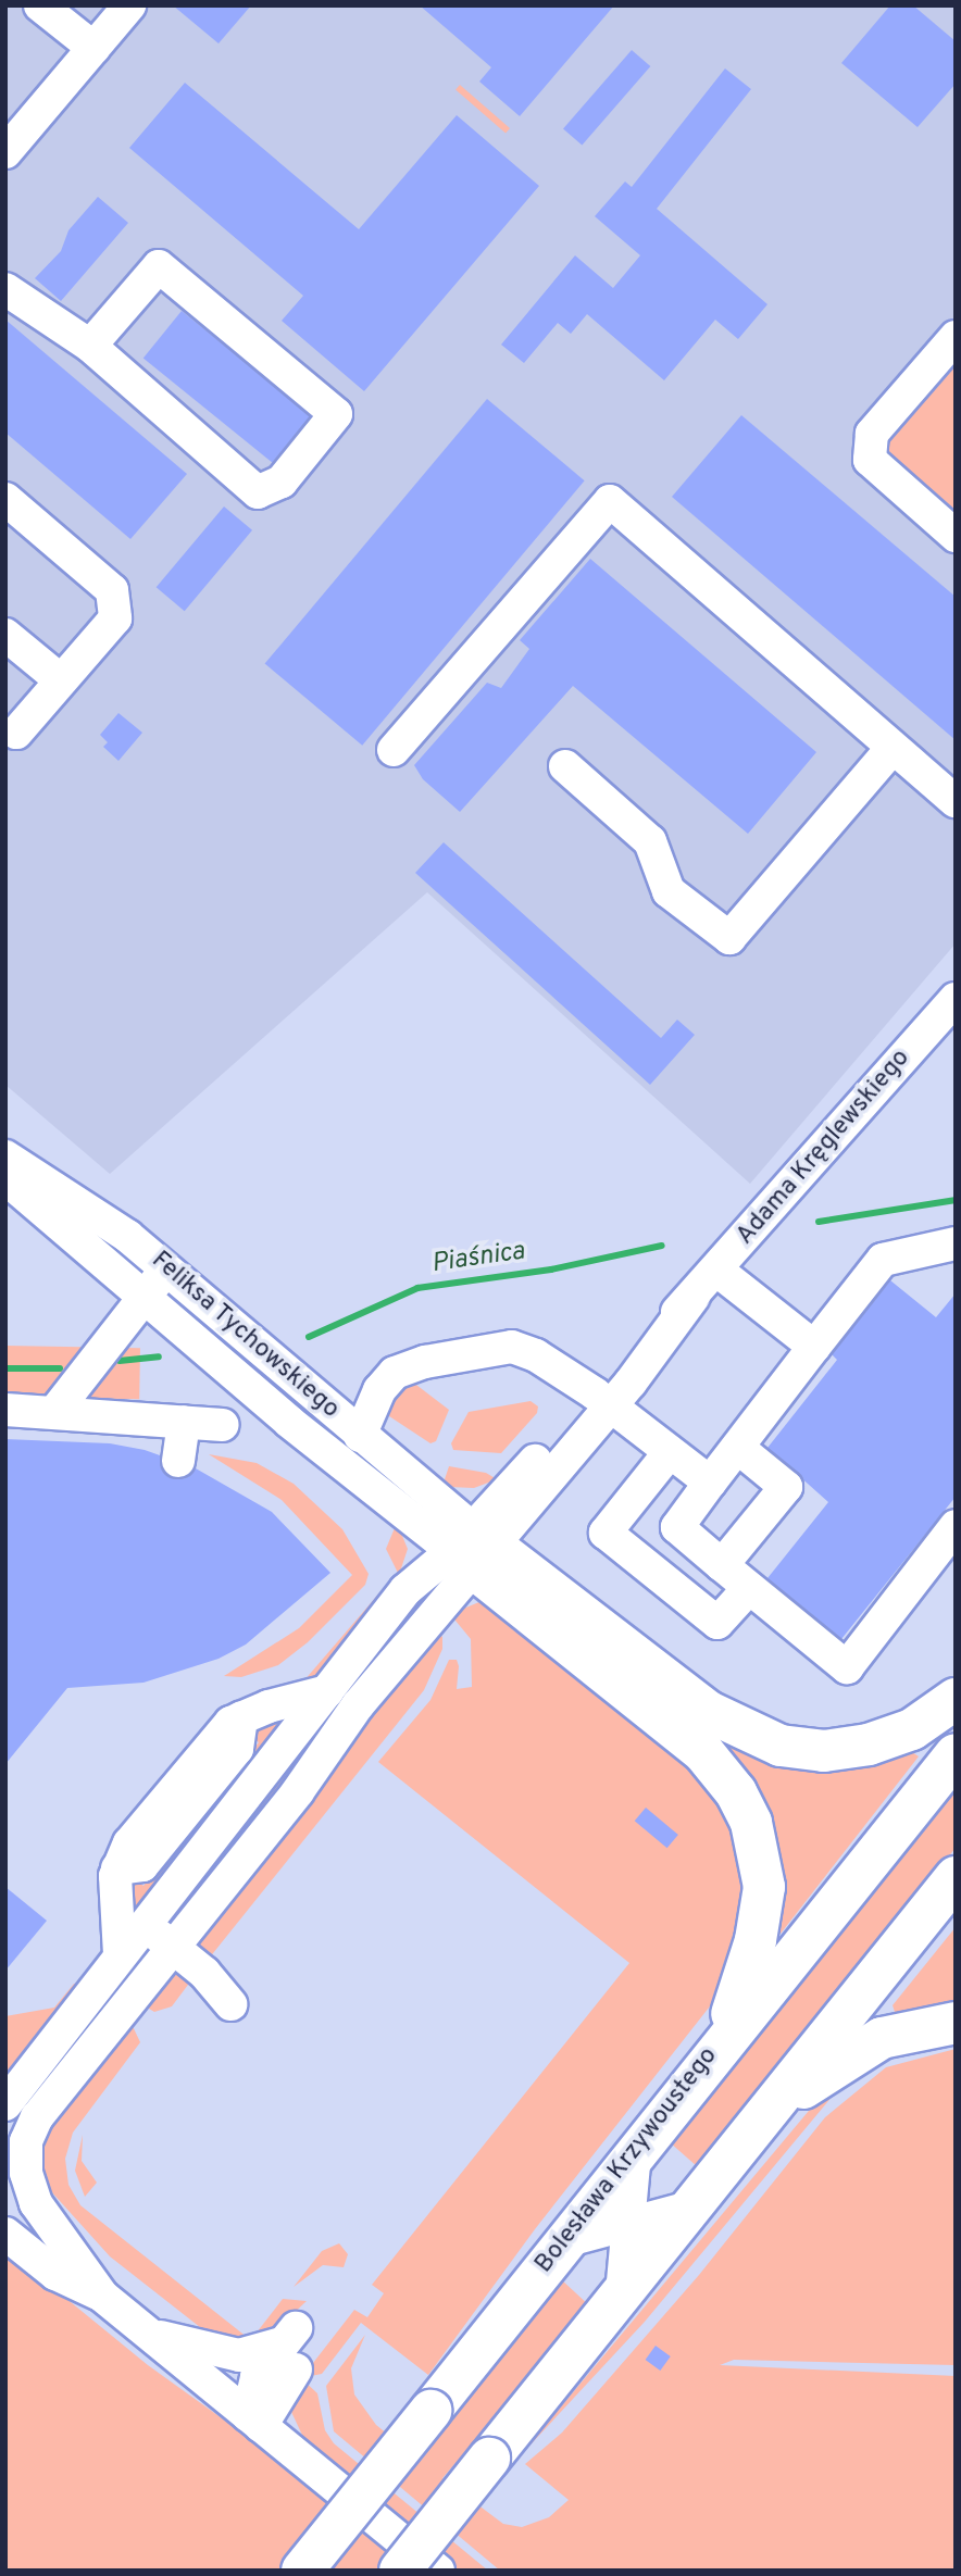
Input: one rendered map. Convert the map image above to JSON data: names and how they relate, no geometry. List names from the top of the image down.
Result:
{
  "streets": {
    "main road": ["Bolesława Krzywoustego"],
    "street": ["Adama Kręglewskiego", "Feliksa Tychowskiego"]
  },
  "crossings": [
    ["Adama Kręglewskiego", "Feliksa Tychowskiego"]
  ],
  "water": ["Piaśnica"]
}
